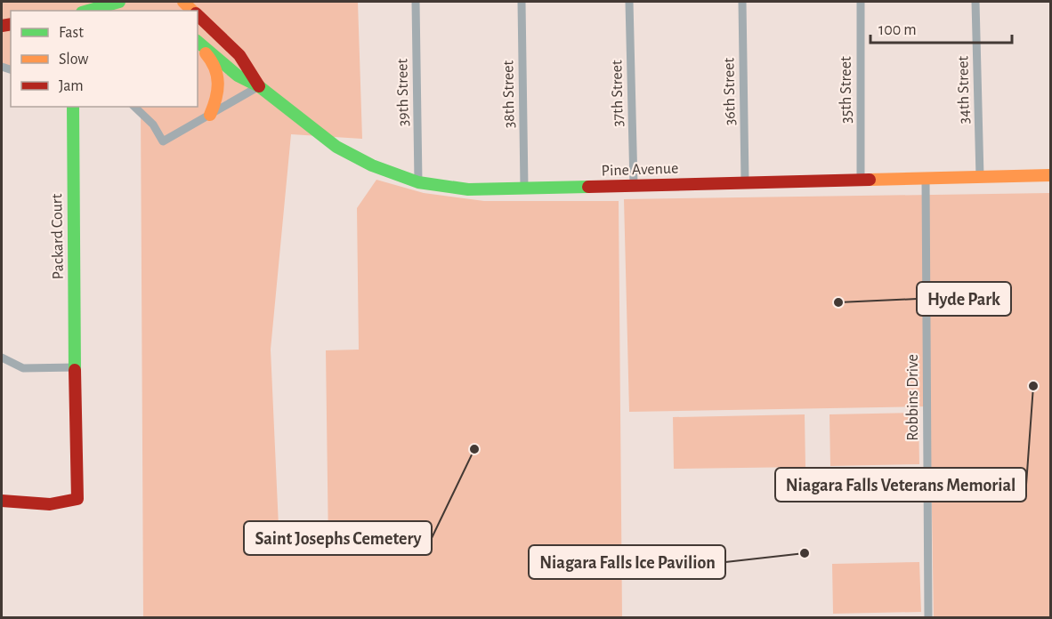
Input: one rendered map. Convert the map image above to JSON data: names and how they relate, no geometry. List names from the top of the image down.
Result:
{
  "streets": {
    "main road": ["Pine Avenue", "Packard Court"],
    "street": [
      "35th Street",
      "34th Street",
      "36th Street",
      "39th Street",
      "37th Street",
      "38th Street",
      "Robbins Drive"
    ]
  },
  "crossings": [
    ["35th Street", "Pine Avenue"],
    ["34th Street", "Pine Avenue"],
    ["36th Street", "Pine Avenue"],
    ["39th Street", "Pine Avenue"],
    ["37th Street", "Pine Avenue"],
    ["38th Street", "Pine Avenue"],
    ["Pine Avenue", "Robbins Drive"]
  ],
  "places": [
    "Hyde Park",
    "Niagara Falls Veterans Memorial",
    "Saint Josephs Cemetery",
    "Niagara Falls Ice Pavilion"
  ],
  "legend": ["Fast", "Slow", "Jam"],
  "scale_bar": "100 m"
}
